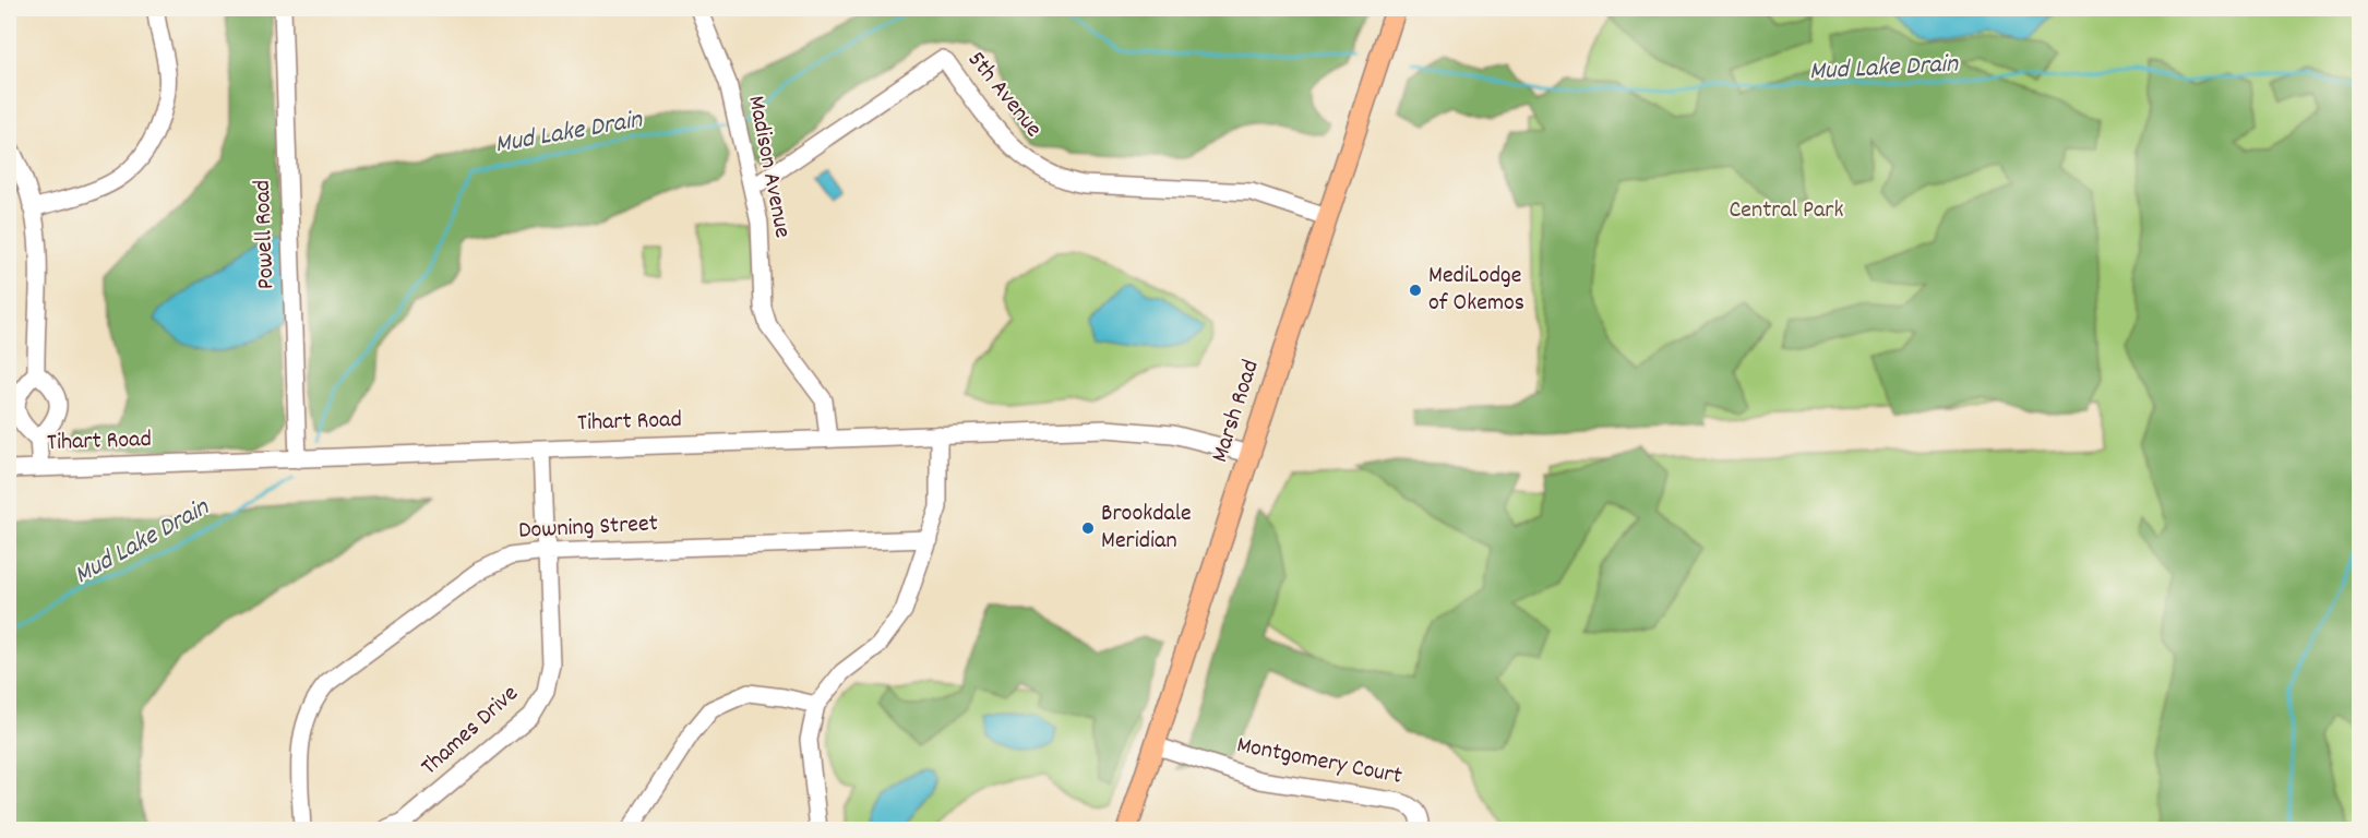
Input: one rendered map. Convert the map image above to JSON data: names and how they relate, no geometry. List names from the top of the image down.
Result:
{
  "streets": {
    "main road": ["Marsh Road"],
    "street": [
      "5th Avenue",
      "Madison Avenue",
      "Powell Road",
      "Tihart Road",
      "Downing Street",
      "Thames Drive",
      "Montgomery Court"
    ]
  },
  "crossings": [
    ["5th Avenue", "Madison Avenue"],
    ["5th Avenue", "Marsh Road"],
    ["Madison Avenue", "Tihart Road"],
    ["Powell Road", "Tihart Road"],
    ["Marsh Road", "Tihart Road"],
    ["Marsh Road", "Montgomery Court"],
    ["Tihart Road", "Thames Drive"],
    ["Downing Street", "Thames Drive"]
  ],
  "water": ["Mud Lake Drain"],
  "parks": ["Central Park"],
  "places": ["MediLodge of Okemos", "Brookdale Meridian"]
}
